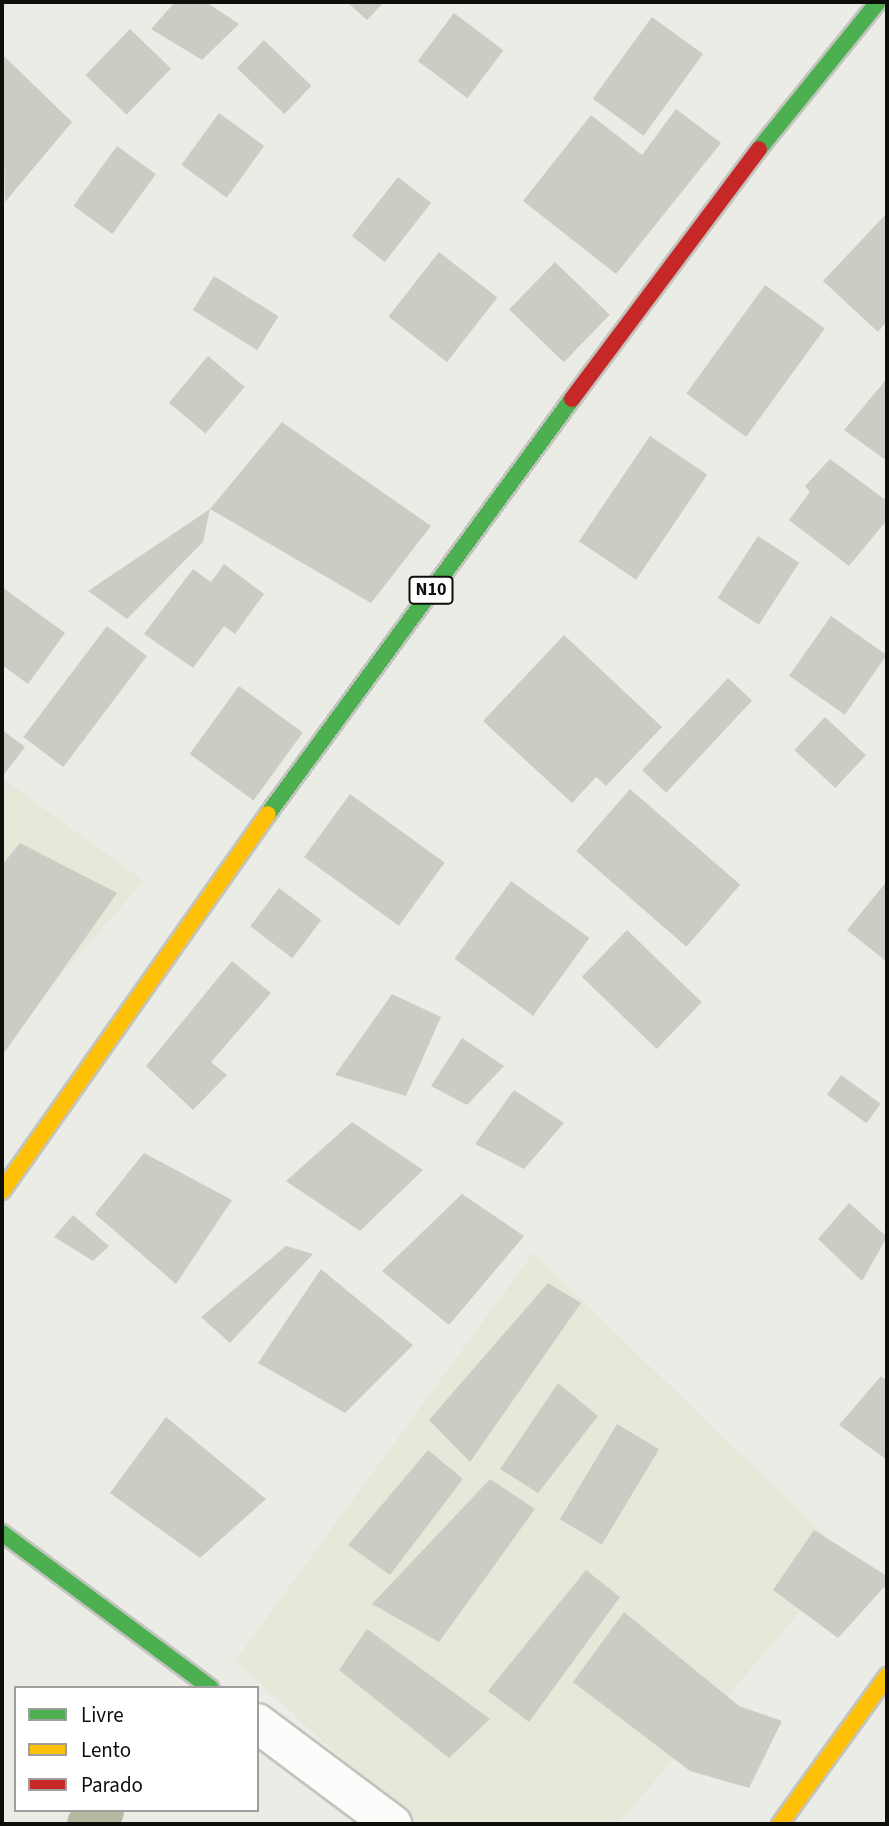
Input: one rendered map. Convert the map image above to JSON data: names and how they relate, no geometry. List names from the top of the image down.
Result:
{
  "streets": {
    "main road": ["N10"]
  },
  "legend": ["Livre", "Lento", "Parado"]
}
